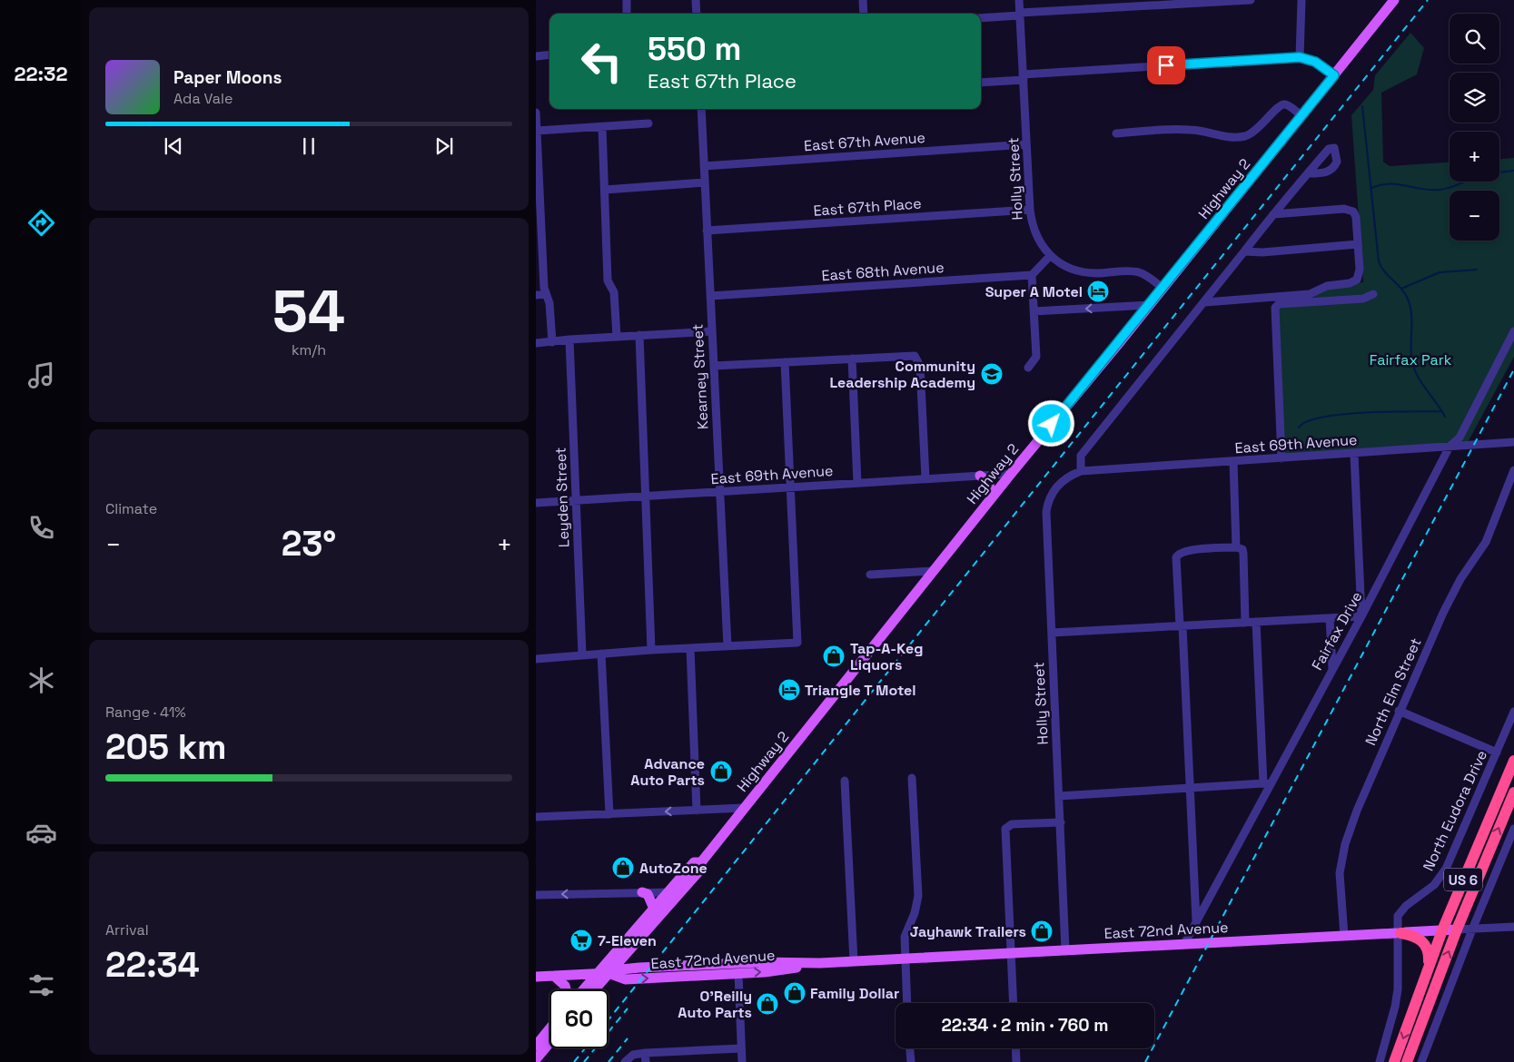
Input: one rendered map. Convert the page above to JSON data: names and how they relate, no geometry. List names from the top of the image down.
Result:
{
  "streets": {
    "highway": ["US 6"],
    "main road": ["Highway 2", "East 72nd Avenue"],
    "street": [
      "East 67th Avenue",
      "Holly Street",
      "East 67th Place",
      "East 68th Avenue",
      "Kearney Street",
      "East 69th Avenue",
      "Leyden Street",
      "Fairfax Drive",
      "North Elm Street",
      "North Eudora Drive"
    ]
  },
  "crossings": [
    ["East 67th Avenue", "Holly Street"],
    ["East 67th Avenue", "Kearney Street"],
    ["Holly Street", "Highway 2"],
    ["Holly Street", "East 67th Place"],
    ["Holly Street", "East 69th Avenue"],
    ["Holly Street", "East 72nd Avenue"],
    ["Highway 2", "East 69th Avenue"],
    ["Highway 2", "East 72nd Avenue"],
    ["East 67th Place", "Kearney Street"],
    ["East 68th Avenue", "Kearney Street"],
    ["Kearney Street", "East 69th Avenue"],
    ["East 69th Avenue", "Leyden Street"],
    ["East 69th Avenue", "Fairfax Drive"],
    ["Fairfax Drive", "East 72nd Avenue"],
    ["North Elm Street", "East 72nd Avenue"],
    ["North Eudora Drive", "East 72nd Avenue"],
    ["US 6", "East 72nd Avenue"]
  ],
  "parks": ["Fairfax Park"],
  "places": {
    "hotel": ["Super A Motel", "Triangle T Motel"],
    "school or university": ["Community Leadership Academy"],
    "shop": [
      "Tap-A-Keg Liquors",
      "Advance Auto Parts",
      "AutoZone",
      "Jayhawk Trailers",
      "Family Dollar",
      "O'Reilly Auto Parts"
    ],
    "supermarket": ["7-Eleven"]
  },
  "page": {
    "tabs": "22:32",
    "map_buttons": ["+", "−"],
    "turn": ["550 m", "East 67th Place"],
    "song": ["Paper Moons", "Ada Vale"],
    "tile": [
      ["54", "km/h"],
      "Climate",
      ["Range · 41%", "205 km"],
      ["Arrival", "22:34"]
    ],
    "heat": ["−", "23°", "+"],
    "limit": "60",
    "trip": "22:34 · 2 min · 760 m"
  }
}
